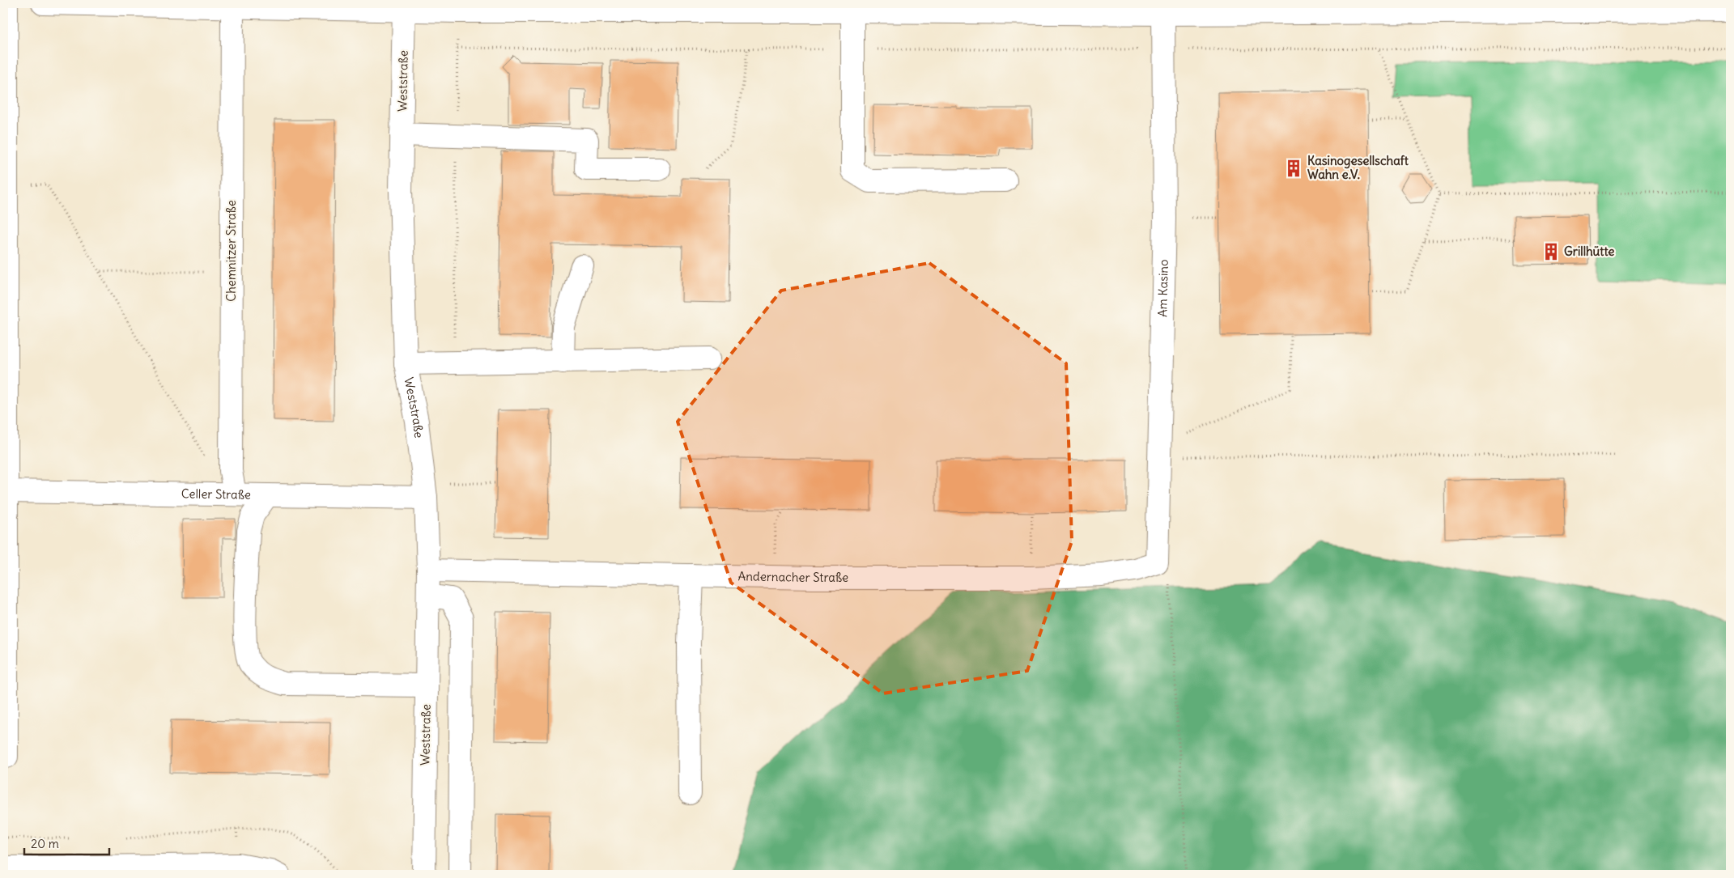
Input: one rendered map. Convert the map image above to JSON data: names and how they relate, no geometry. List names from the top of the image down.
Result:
{
  "streets": {
    "street": [
      "Weststraße",
      "Chemnitzer Straße",
      "Am Kasino",
      "Celler Straße",
      "Andernacher Straße"
    ]
  },
  "crossings": [
    ["Weststraße", "Celler Straße"],
    ["Weststraße", "Andernacher Straße"],
    ["Chemnitzer Straße", "Celler Straße"],
    ["Am Kasino", "Andernacher Straße"]
  ],
  "places": {
    "building": ["Kasinogesellschaft Wahn e.V.", "Grillhütte"]
  },
  "scale_bar": "20 m"
}
